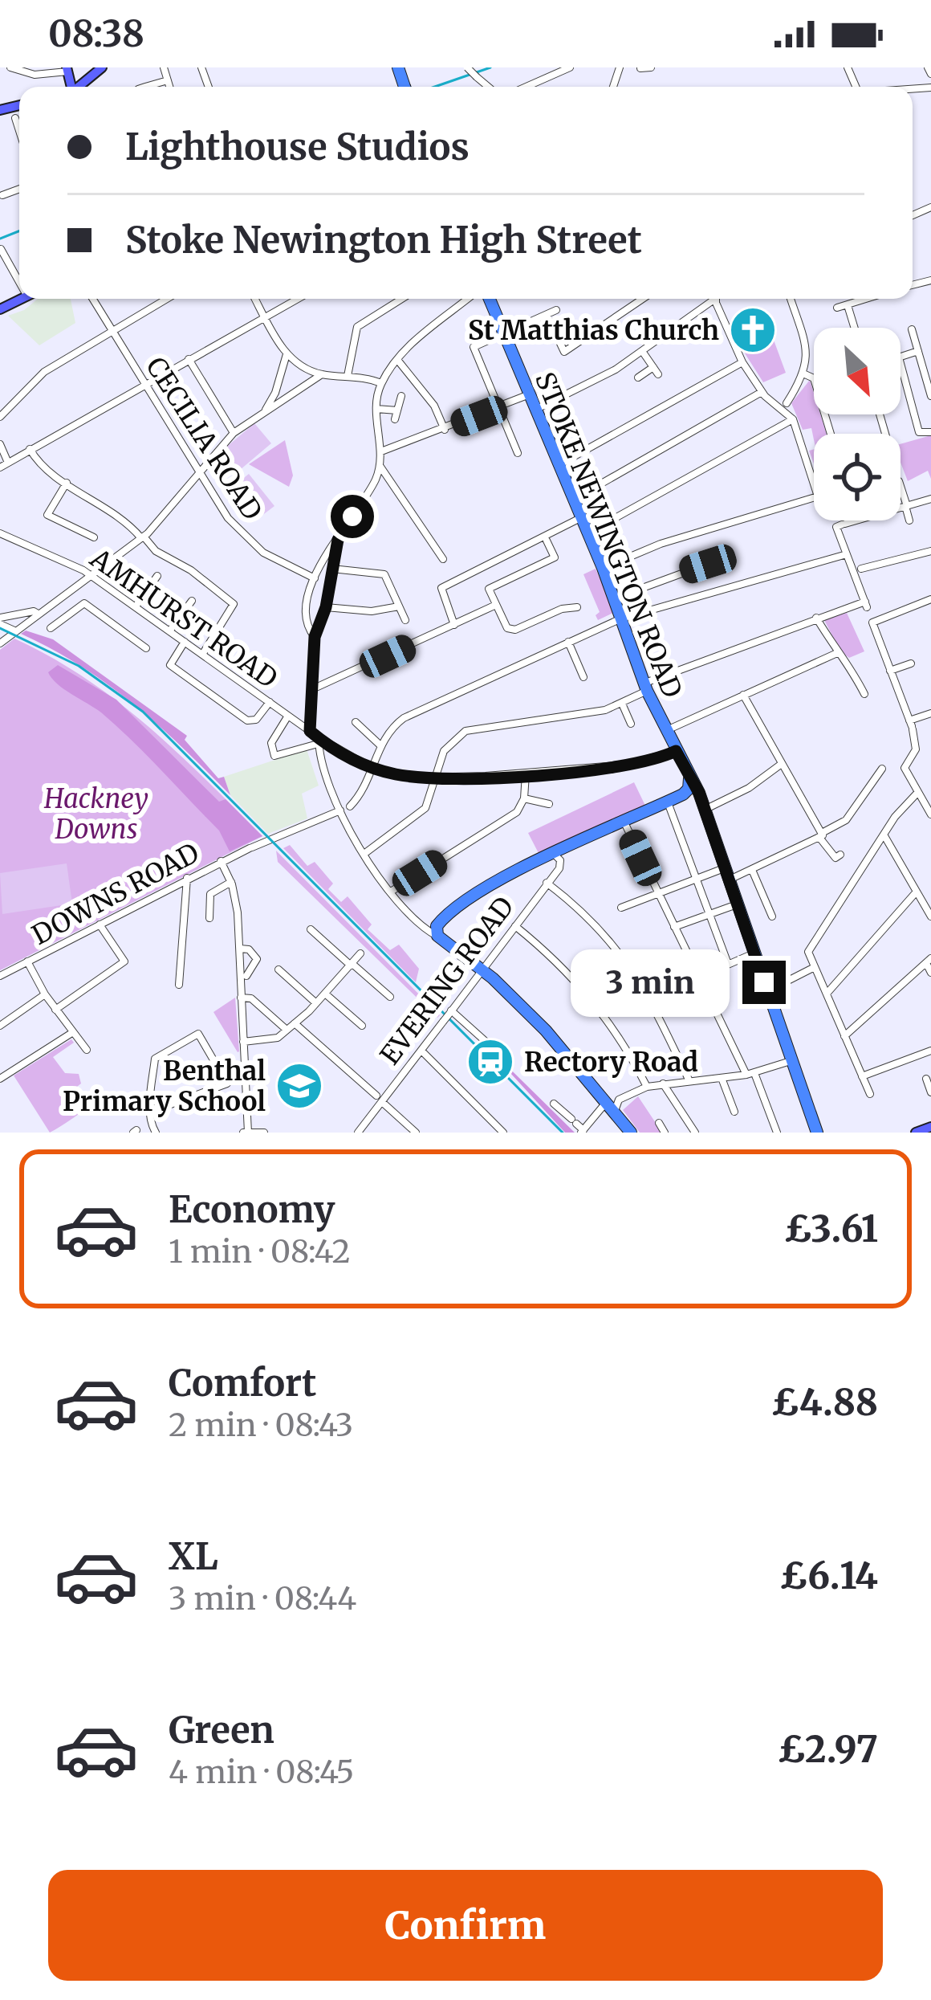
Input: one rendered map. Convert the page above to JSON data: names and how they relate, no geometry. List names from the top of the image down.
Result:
{
  "streets": {
    "highway": ["STOKE NEWINGTON ROAD"],
    "street": [
      "CECILIA ROAD",
      "AMHURST ROAD",
      "DOWNS ROAD",
      "EVERING ROAD"
    ]
  },
  "crossings": [
    ["STOKE NEWINGTON ROAD", "AMHURST ROAD"]
  ],
  "parks": ["Hackney Downs"],
  "places": {
    "church": ["St Matthias Church"],
    "station": ["Rectory Road"],
    "school or university": ["Benthal Primary School"]
  },
  "north": "bottom right",
  "page": {
    "status": "08:38",
    "banner": ["Lighthouse Studios", "Stoke Newington High Street"],
    "bubble": "3 min",
    "list": [
      {
        "name": "Economy",
        "note": "1 min · 08:42",
        "value": "£3.61"
      },
      {
        "name": "Comfort",
        "note": "2 min · 08:43",
        "value": "£4.88"
      },
      {
        "name": "XL",
        "note": "3 min · 08:44",
        "value": "£6.14"
      },
      {
        "name": "Green",
        "note": "4 min · 08:45",
        "value": "£2.97"
      }
    ],
    "buttons": "Confirm"
  }
}
